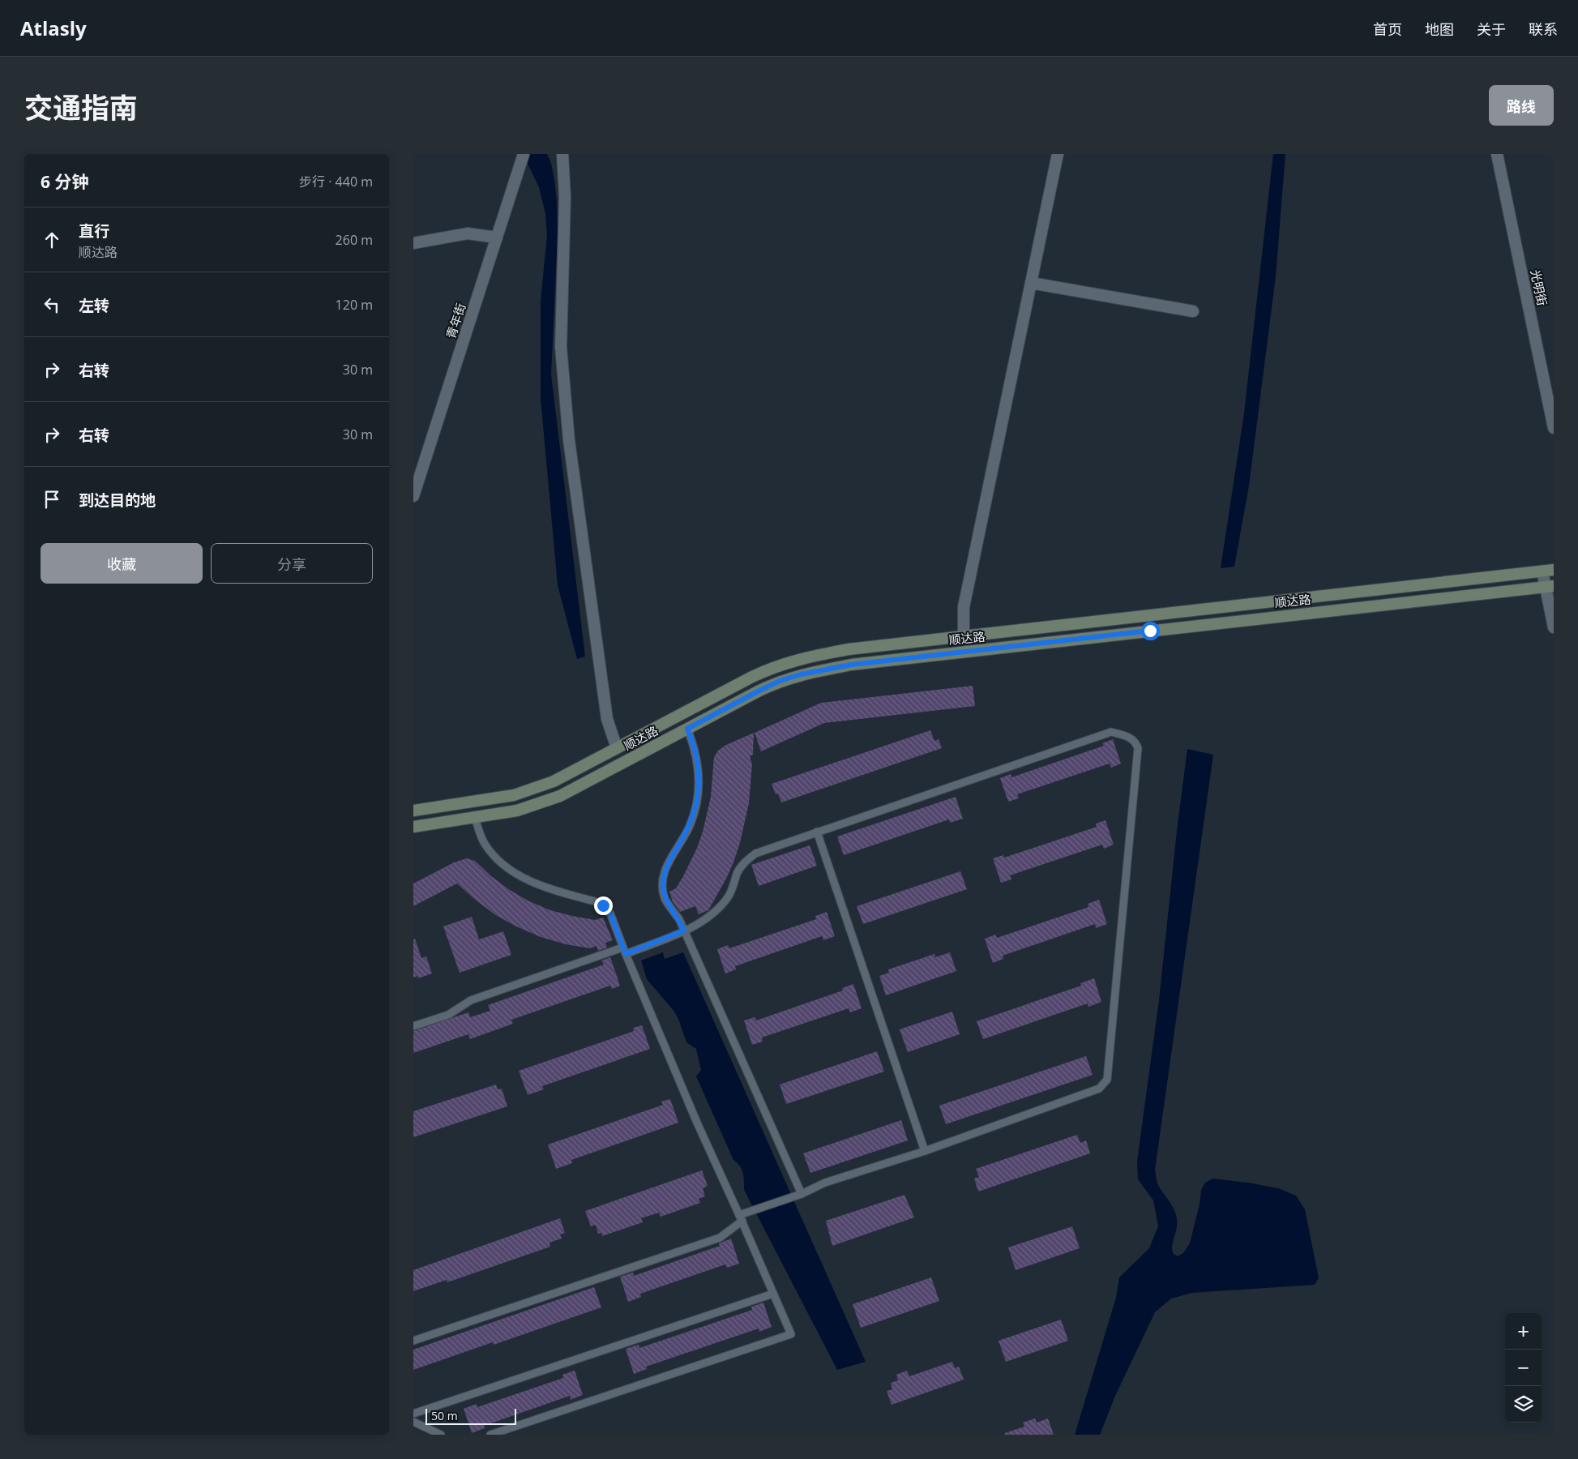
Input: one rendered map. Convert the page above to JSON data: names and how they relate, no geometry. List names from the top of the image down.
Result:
{
  "streets": {
    "main road": ["顺达路"],
    "street": ["光明街", "青年街"]
  },
  "scale_bar": "50 m",
  "page": {
    "header": "Atlasly",
    "nav": [
      "首页",
      "地图",
      "关于",
      "联系"
    ],
    "title": "交通指南",
    "buttons": [
      "路线",
      ["收藏", "分享"]
    ],
    "heading": ["6 分钟", "步行 · 440 m"],
    "list": [
      ["直行", "顺达路", "260 m"],
      ["左转", "120 m"],
      ["右转", "30 m"],
      ["右转", "30 m"],
      "到达目的地"
    ],
    "map_buttons": ["+", "−"],
    "scale": "50 m"
  }
}
